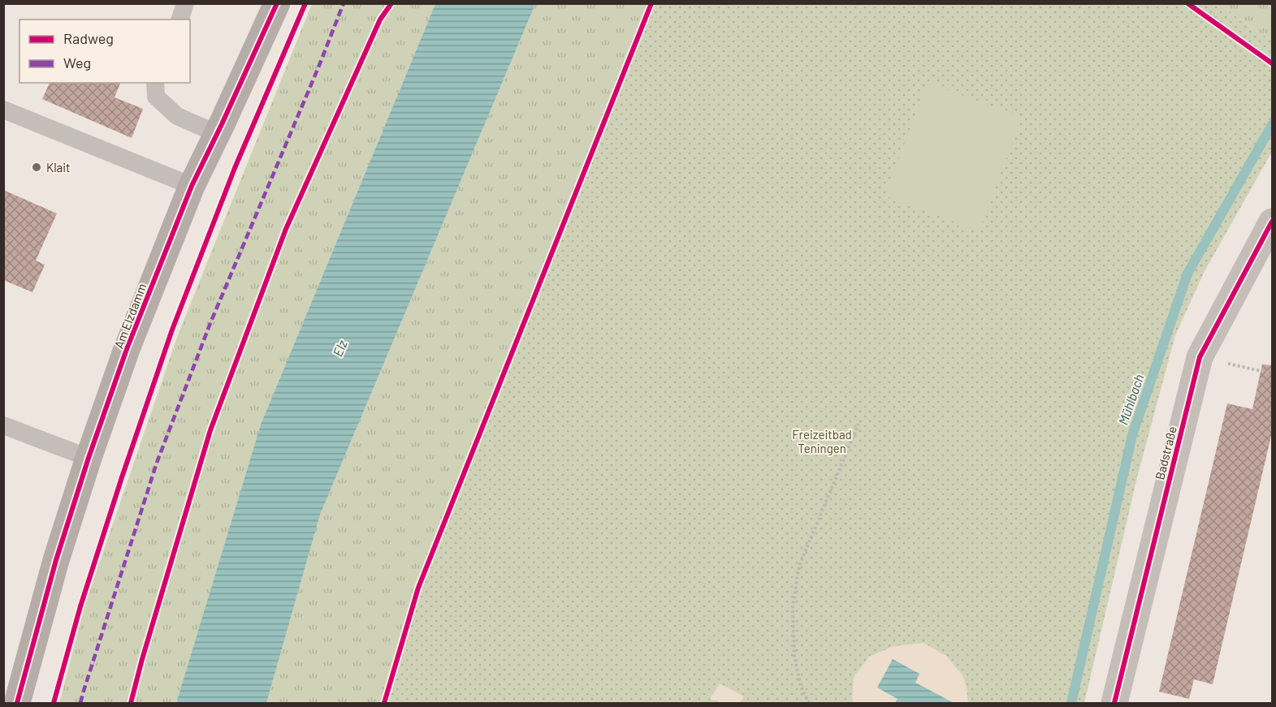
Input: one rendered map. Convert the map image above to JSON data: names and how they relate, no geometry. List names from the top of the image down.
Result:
{
  "streets": {
    "street": ["Am Elzdamm", "Badstraße"]
  },
  "water": ["Elz", "Mühlbach"],
  "parks": ["Freizeitbad Teningen"],
  "places": ["Klait"],
  "legend": ["Radweg", "Weg"]
}
